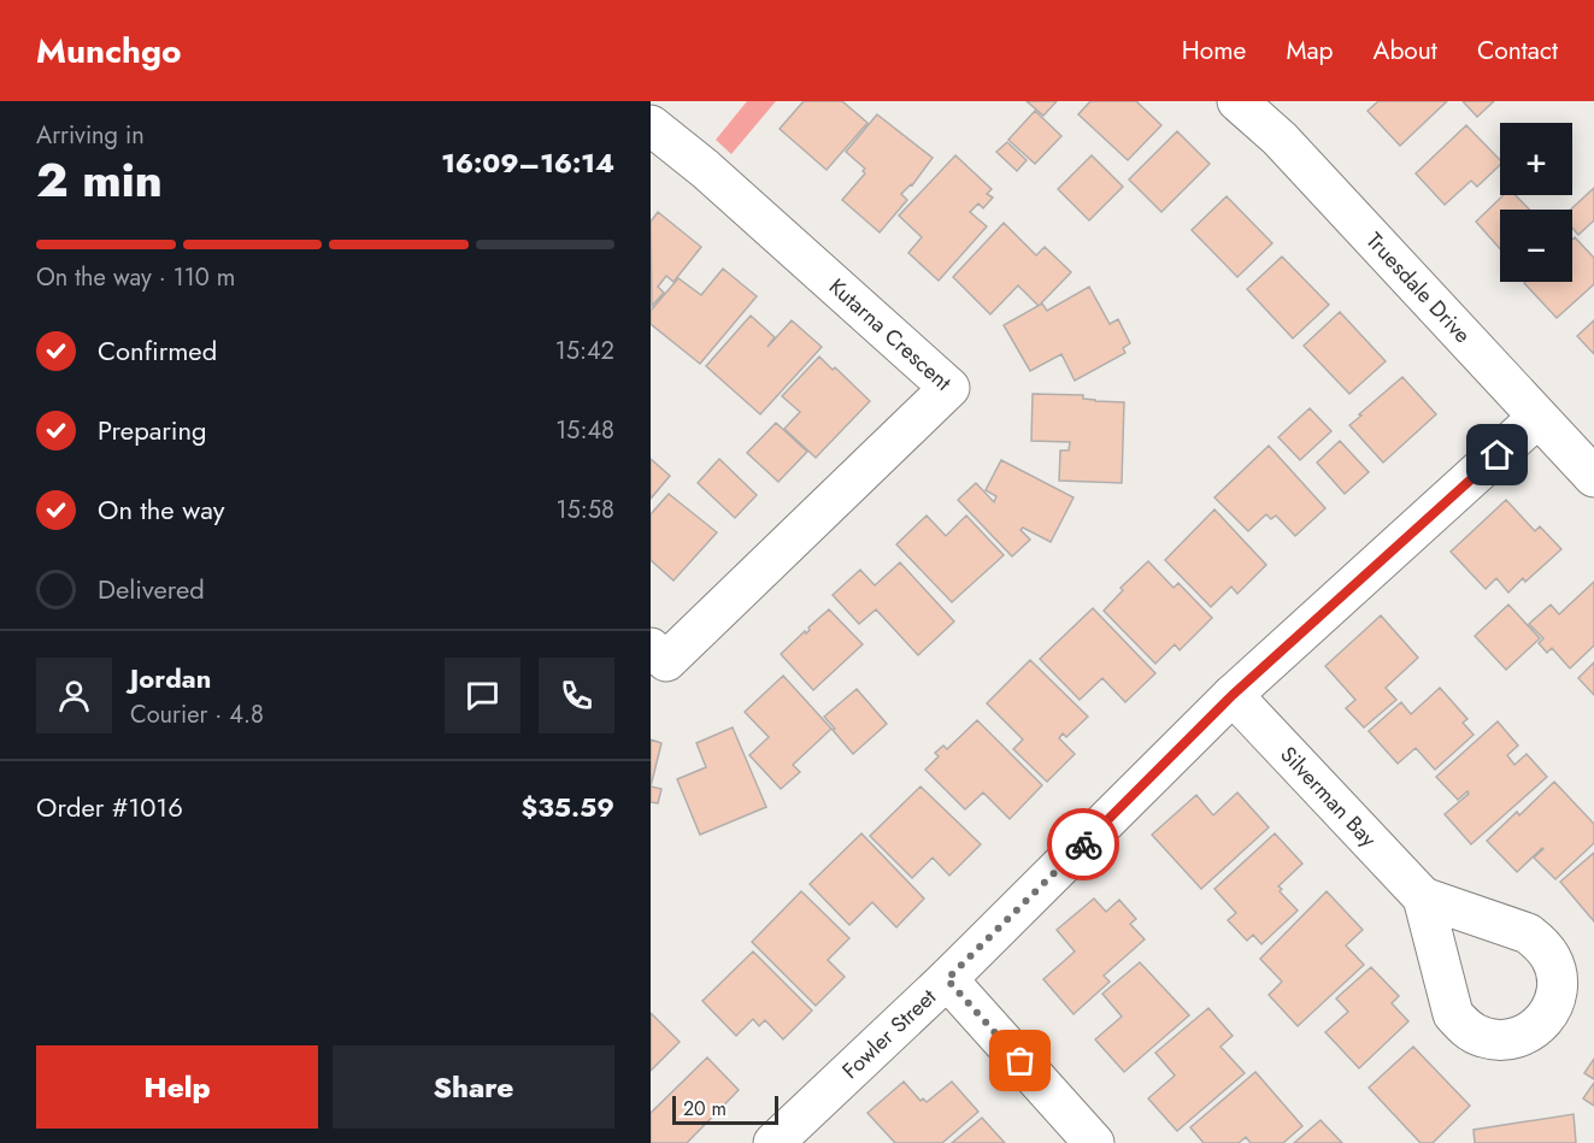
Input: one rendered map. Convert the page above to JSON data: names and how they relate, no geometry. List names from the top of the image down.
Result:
{
  "streets": {
    "street": [
      "Truesdale Drive",
      "Kutarna Crescent",
      "Silverman Bay",
      "Fowler Street"
    ]
  },
  "crossings": [
    ["Truesdale Drive", "Fowler Street"],
    ["Silverman Bay", "Fowler Street"]
  ],
  "scale_bar": "20 m",
  "page": {
    "header": "Munchgo",
    "nav": [
      "Home",
      "Map",
      "About",
      "Contact"
    ],
    "heading": ["2 min", "Arriving in", "16:09–16:14"],
    "panel": [
      "Jordan",
      "Courier · 4.8",
      "Order #1016",
      "$35.59"
    ],
    "map_buttons": ["+", "−"],
    "bar": "On the way · 110 m",
    "list": [
      ["Confirmed", "15:42"],
      ["Preparing", "15:48"],
      ["On the way", "15:58"],
      "Delivered"
    ],
    "buttons": ["Help", "Share"],
    "scale": "20 m"
  }
}
